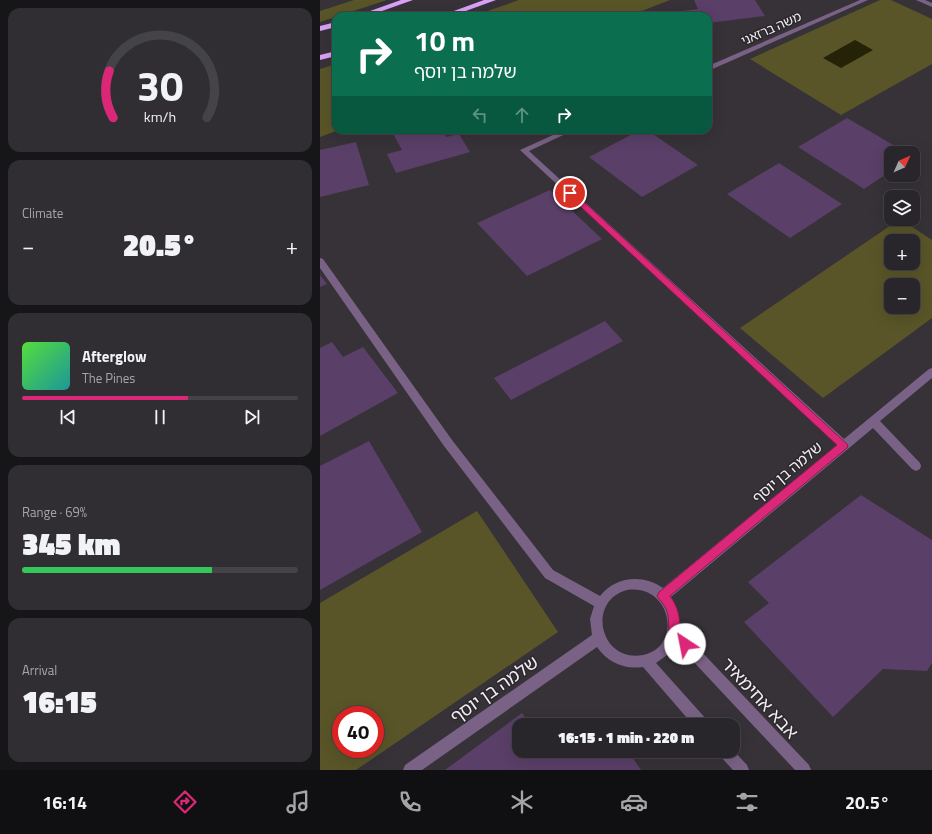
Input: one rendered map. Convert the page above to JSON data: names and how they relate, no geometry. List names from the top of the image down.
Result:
{
  "streets": {
    "street": ["משה ברזאני", "שלמה בן יוסף", "אבא אחימאיר"]
  },
  "crossings": [
    ["שלמה בן יוסף", "אבא אחימאיר"]
  ],
  "north": "top right",
  "page": {
    "turn": ["10 m", "שלמה בן יוסף"],
    "map_buttons": ["+", "−"],
    "tile": [
      "Climate",
      ["Range · 69%", "345 km"],
      ["Arrival", "16:15"]
    ],
    "heat": ["−", "20.5°", "+"],
    "song": ["Afterglow", "The Pines"],
    "limit": "40",
    "trip": "16:15 · 1 min · 220 m",
    "tabs": ["16:14", "20.5°"],
    "gauge": ["30", "km/h"]
  }
}
